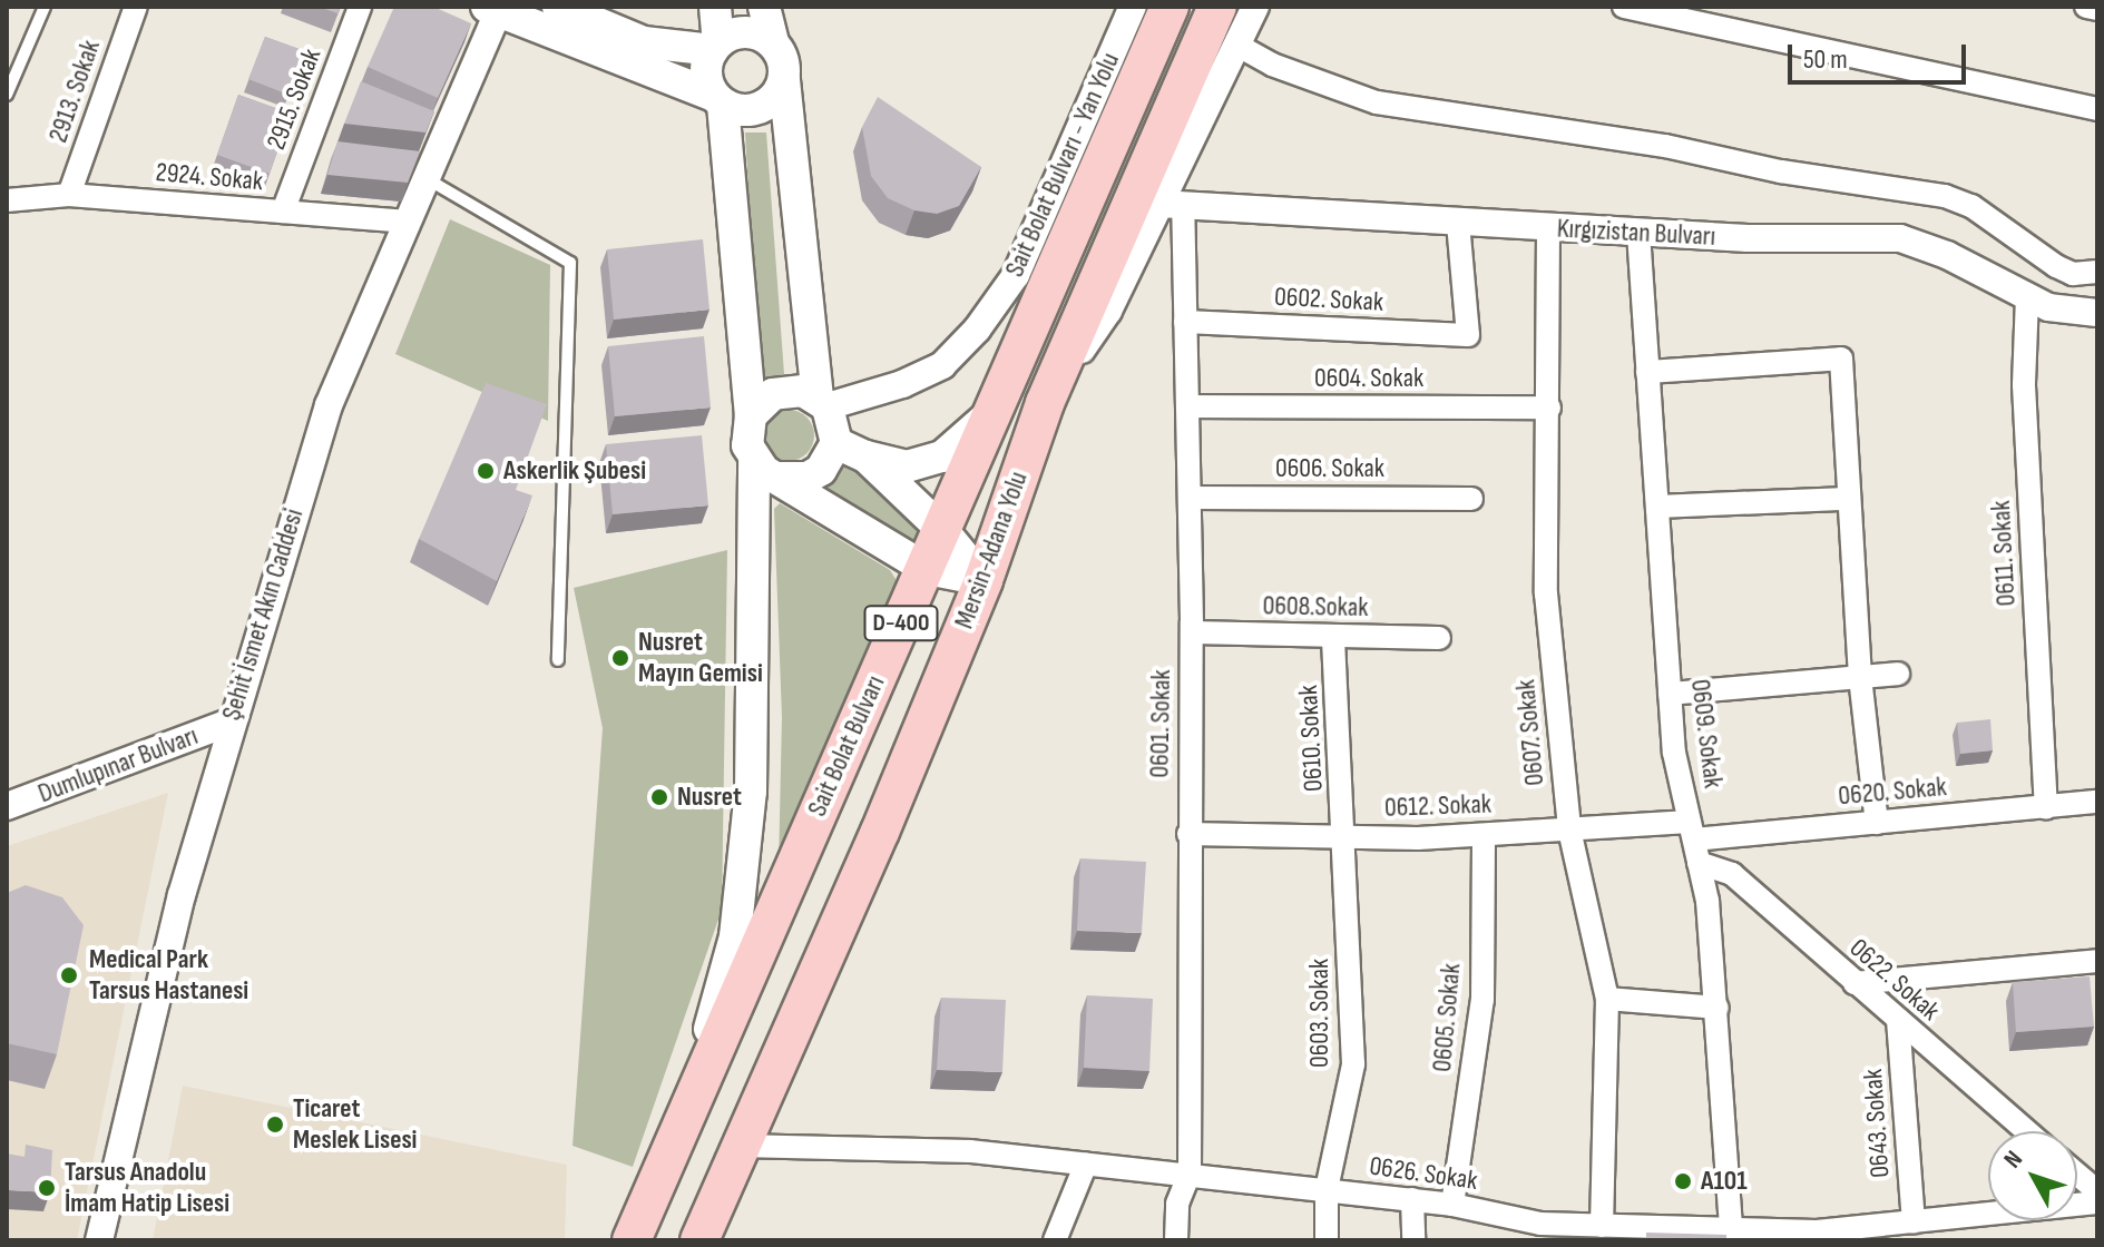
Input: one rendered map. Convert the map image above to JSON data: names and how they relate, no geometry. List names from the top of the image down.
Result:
{
  "streets": {
    "highway": ["Mersin-Adana Yolu", "D-400", "Sait Bolat Bulvarı"],
    "street": [
      "2913. Sokak",
      "2915. Sokak",
      "Sait Bolat Bulvarı - Yan Yolu",
      "2924. Sokak",
      "Kırgızistan Bulvarı",
      "0602. Sokak",
      "0604. Sokak",
      "0606. Sokak",
      "0611. Sokak",
      "0608.Sokak",
      "Şehit İsmet Akın Caddesi",
      "0601. Sokak",
      "0607. Sokak",
      "0609. Sokak",
      "0610. Sokak",
      "Dumlupınar Bulvarı",
      "0620. Sokak",
      "0612. Sokak",
      "0622. Sokak",
      "0603. Sokak",
      "0605. Sokak",
      "0643. Sokak",
      "0626. Sokak"
    ]
  },
  "crossings": [
    ["2913. Sokak", "2924. Sokak"],
    ["2915. Sokak", "2924. Sokak"],
    ["2924. Sokak", "Şehit İsmet Akın Caddesi"],
    ["Kırgızistan Bulvarı", "0602. Sokak"],
    ["Kırgızistan Bulvarı", "0611. Sokak"],
    ["Kırgızistan Bulvarı", "0601. Sokak"],
    ["Kırgızistan Bulvarı", "0607. Sokak"],
    ["Kırgızistan Bulvarı", "0609. Sokak"],
    ["0602. Sokak", "0601. Sokak"],
    ["0604. Sokak", "0601. Sokak"],
    ["0604. Sokak", "0607. Sokak"],
    ["0606. Sokak", "0601. Sokak"],
    ["Mersin-Adana Yolu", "0626. Sokak"],
    ["0611. Sokak", "0620. Sokak"],
    ["0608.Sokak", "0601. Sokak"],
    ["0608.Sokak", "0610. Sokak"],
    ["Şehit İsmet Akın Caddesi", "Dumlupınar Bulvarı"],
    ["0601. Sokak", "0612. Sokak"],
    ["0601. Sokak", "0626. Sokak"],
    ["0607. Sokak", "0612. Sokak"],
    ["0607. Sokak", "0626. Sokak"],
    ["0609. Sokak", "0620. Sokak"],
    ["0609. Sokak", "0612. Sokak"],
    ["0609. Sokak", "0622. Sokak"],
    ["0609. Sokak", "0626. Sokak"],
    ["0610. Sokak", "0612. Sokak"],
    ["0610. Sokak", "0603. Sokak"],
    ["0620. Sokak", "0612. Sokak"],
    ["0612. Sokak", "0603. Sokak"],
    ["0612. Sokak", "0605. Sokak"],
    ["0622. Sokak", "0643. Sokak"],
    ["0603. Sokak", "0626. Sokak"],
    ["0605. Sokak", "0626. Sokak"],
    ["0643. Sokak", "0626. Sokak"]
  ],
  "places": [
    "Askerlik Şubesi",
    "Nusret Mayın Gemisi",
    "Nusret",
    "Medical Park Tarsus Hastanesi",
    "Ticaret Meslek Lisesi",
    "A101",
    "Tarsus Anadolu İmam Hatip Lisesi"
  ],
  "scale_bar": "50 m",
  "north": "top left"
}
